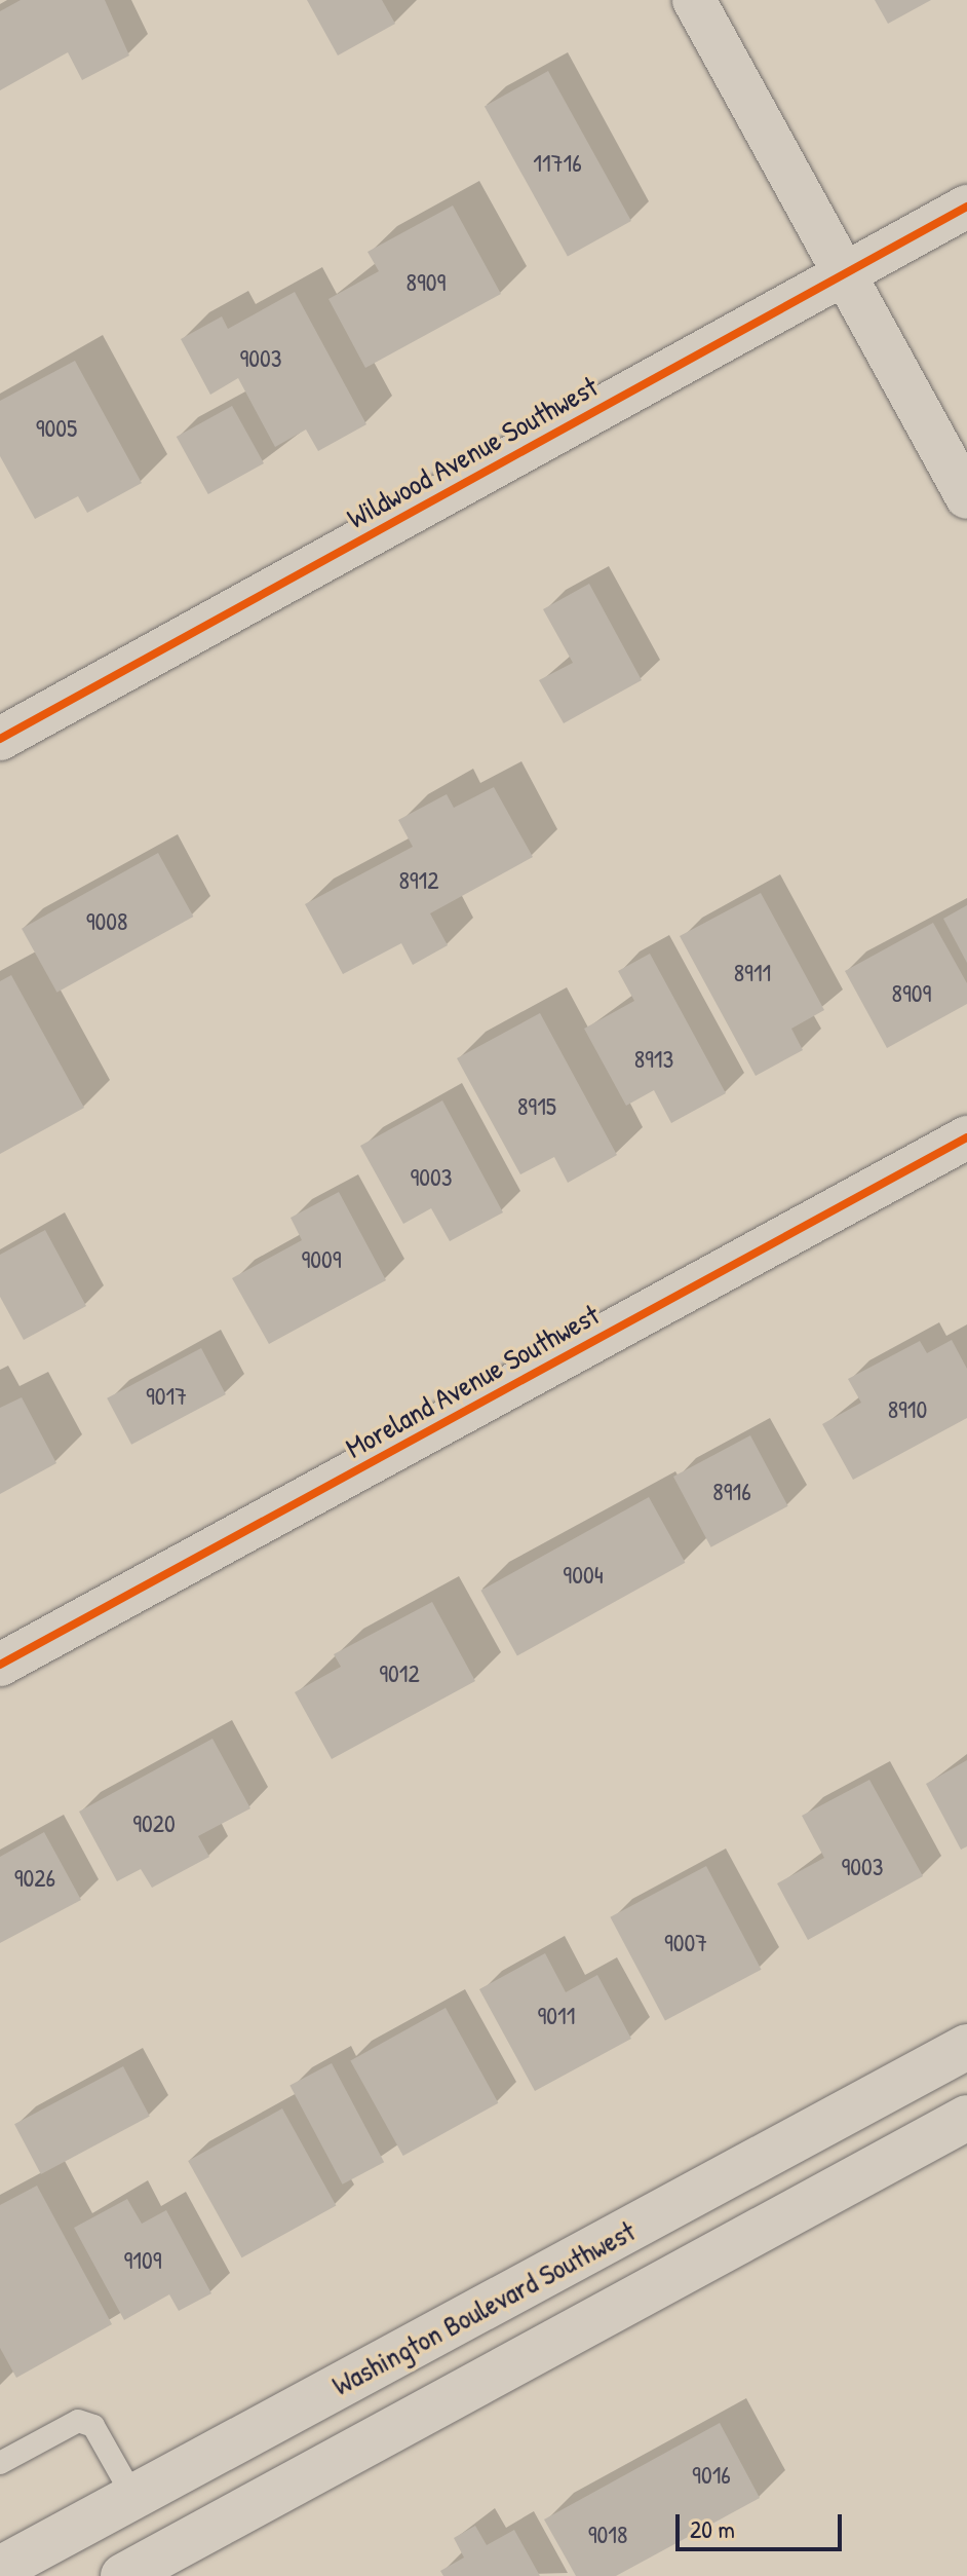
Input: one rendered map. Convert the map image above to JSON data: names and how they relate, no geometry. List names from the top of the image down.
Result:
{
  "streets": {
    "main road": ["Washington Boulevard Southwest"],
    "street": ["Wildwood Avenue Southwest", "Moreland Avenue Southwest"]
  },
  "house_numbers": [
    "11716",
    "8909",
    "9003",
    "9005",
    "8912",
    "9008",
    "8911",
    "8909",
    "8913",
    "8915",
    "9003",
    "9009",
    "9017",
    "8910",
    "8916",
    "9004",
    "9012",
    "9020",
    "9003",
    "9026",
    "9007",
    "9011",
    "9109",
    "9016",
    "9018"
  ],
  "scale_bar": "20 m"
}
